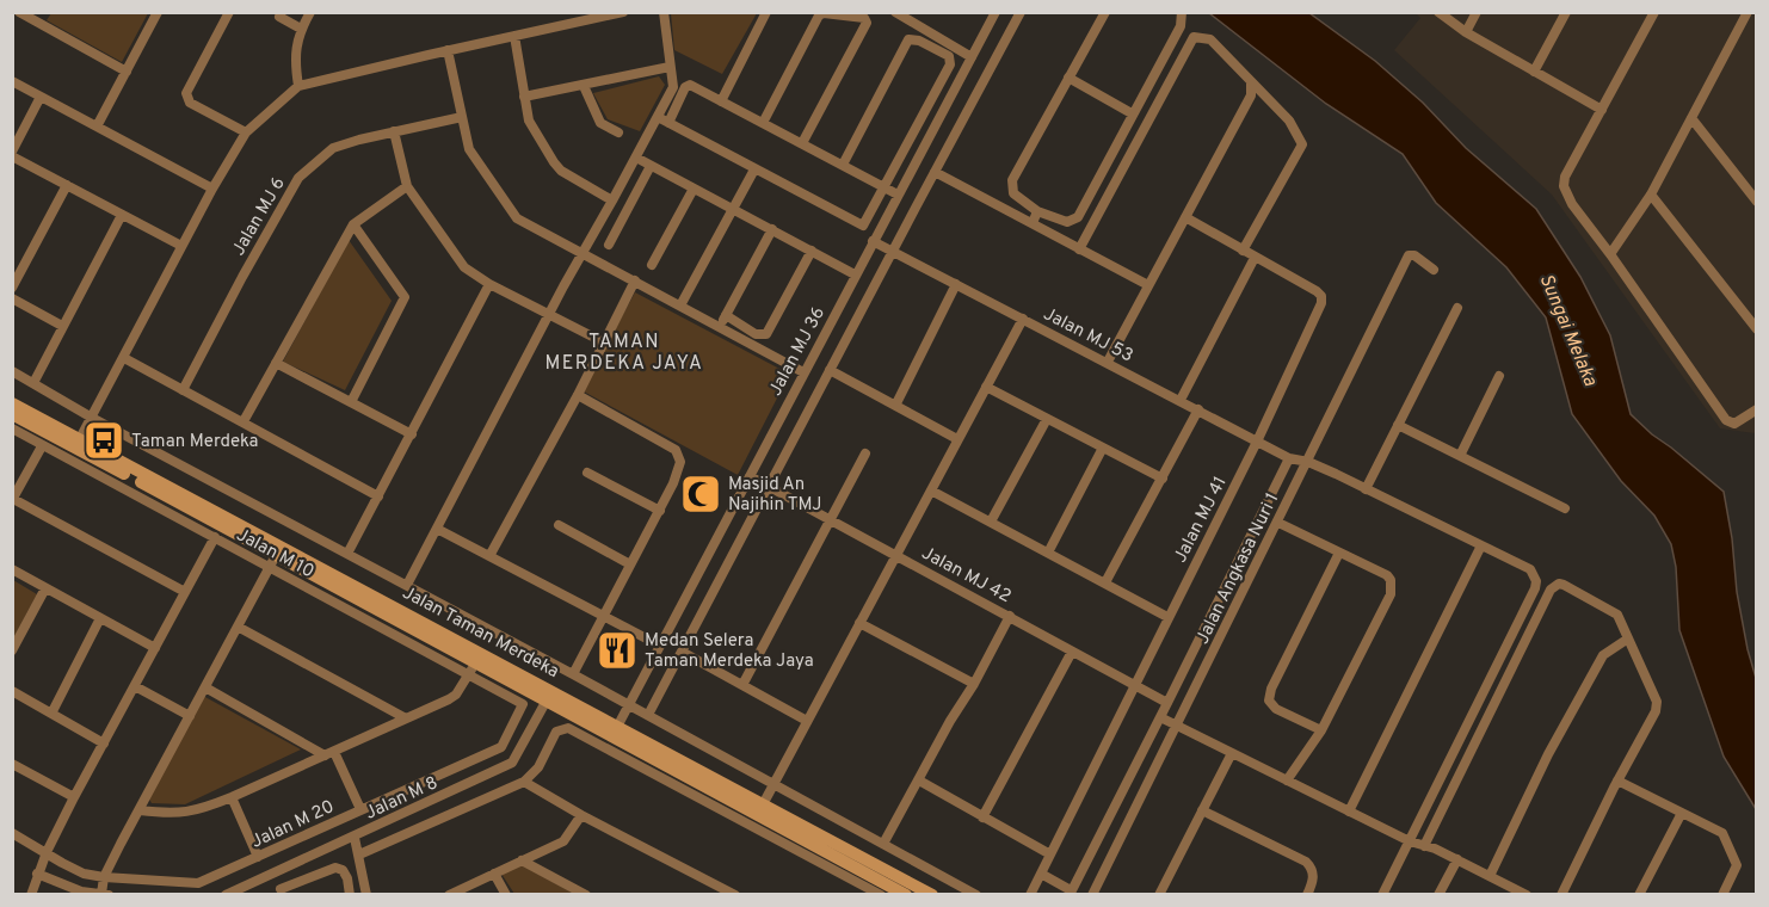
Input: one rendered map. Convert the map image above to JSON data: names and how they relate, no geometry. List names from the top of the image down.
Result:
{
  "streets": {
    "main road": ["Jalan Taman Merdeka"],
    "street": [
      "Jalan MJ 6",
      "Jalan MJ 53",
      "Jalan MJ 36",
      "Jalan MJ 41",
      "Jalan M 10",
      "Jalan Angkasa Nuri 1",
      "Jalan MJ 42",
      "Jalan M 8",
      "Jalan M 20"
    ]
  },
  "crossings": [
    ["Jalan MJ 53", "Jalan MJ 36"],
    ["Jalan MJ 53", "Jalan MJ 41"],
    ["Jalan MJ 53", "Jalan Angkasa Nuri 1"],
    ["Jalan MJ 36", "Jalan MJ 42"],
    ["Jalan MJ 36", "Jalan Taman Merdeka"],
    ["Jalan MJ 41", "Jalan MJ 42"],
    ["Jalan M 10", "Jalan Taman Merdeka"],
    ["Jalan M 10", "Jalan M 20"],
    ["Jalan Taman Merdeka", "Jalan M 8"]
  ],
  "districts": ["TAMAN MERDEKA JAYA"],
  "water": ["Sungai Melaka"],
  "places": {
    "bus stop": ["Taman Merdeka"],
    "mosque": ["Masjid An Najihin TMJ"],
    "restaurant": ["Medan Selera Taman Merdeka Jaya"]
  }
}
